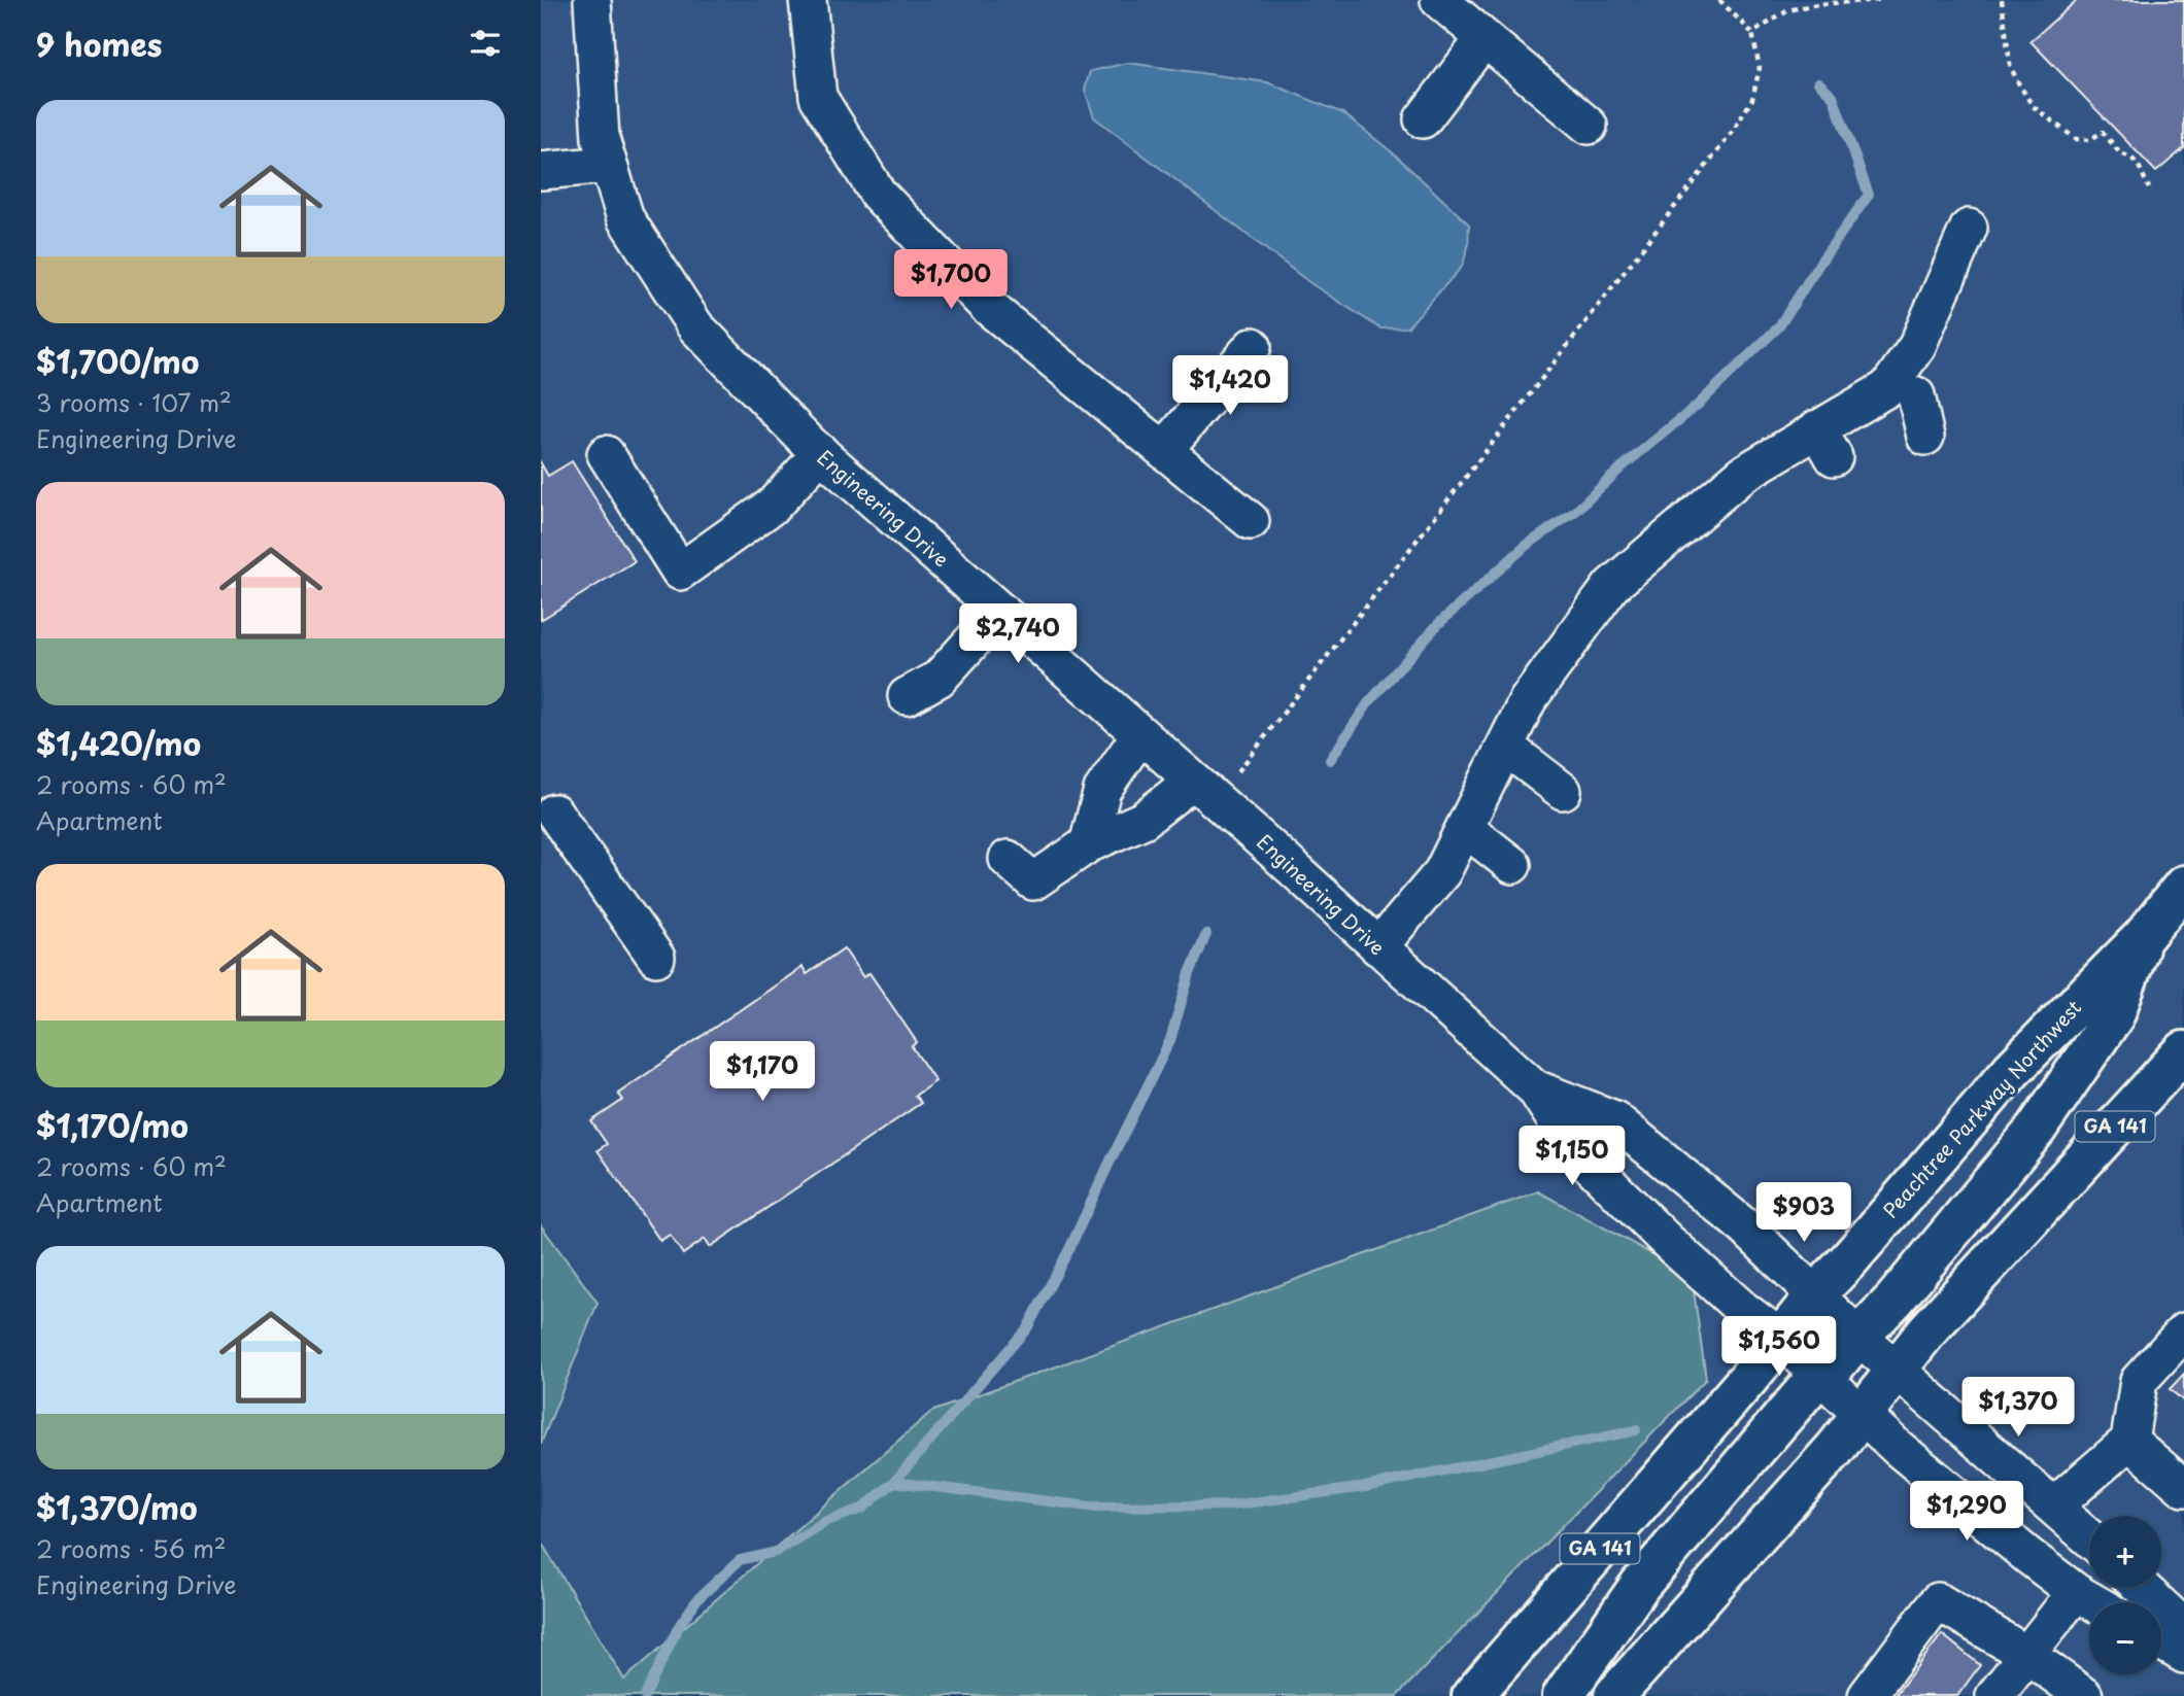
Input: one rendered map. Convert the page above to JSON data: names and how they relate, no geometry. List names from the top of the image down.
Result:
{
  "streets": {
    "highway": ["Peachtree Parkway Northwest", "GA 141"],
    "street": ["Engineering Drive"]
  },
  "crossings": [
    ["Engineering Drive", "Peachtree Parkway Northwest"],
    ["Engineering Drive", "GA 141"]
  ],
  "page": {
    "heading": "9 homes",
    "list": [
      {
        "name": "$1,700/mo",
        "note": "3 rooms · 107 m² · Engineering Drive"
      },
      {
        "name": "$1,420/mo",
        "note": "2 rooms · 60 m² · Apartment"
      },
      {
        "name": "$1,170/mo",
        "note": "2 rooms · 60 m² · Apartment"
      },
      {
        "name": "$1,370/mo",
        "note": "2 rooms · 56 m² · Engineering Drive"
      }
    ],
    "price": [
      "$1,700",
      "$1,420",
      "$2,740",
      "$1,170",
      "$1,150",
      "$903",
      "$1,560",
      "$1,370",
      "$1,290"
    ],
    "map_buttons": ["+", "−"]
  }
}
